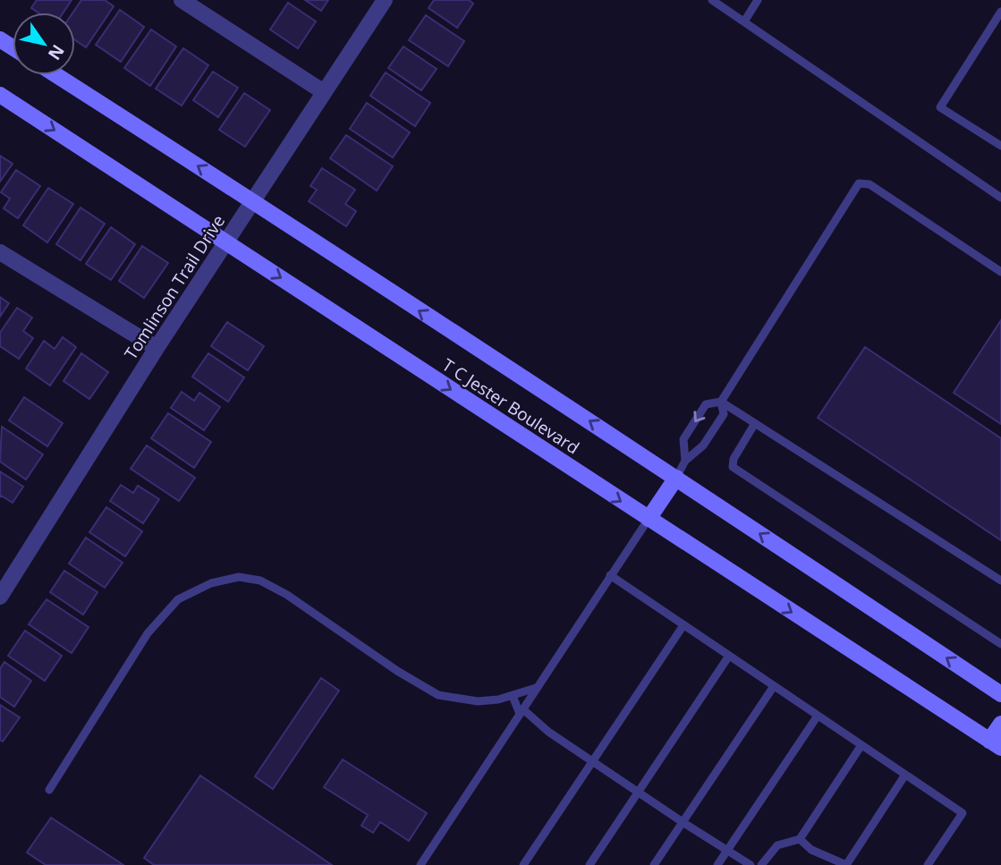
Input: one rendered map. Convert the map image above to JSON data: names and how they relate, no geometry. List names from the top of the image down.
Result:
{
  "streets": {
    "main road": ["T C Jester Boulevard"],
    "street": ["Tomlinson Trail Drive"]
  },
  "crossings": [
    ["Tomlinson Trail Drive", "T C Jester Boulevard"]
  ],
  "north": "bottom right"
}
